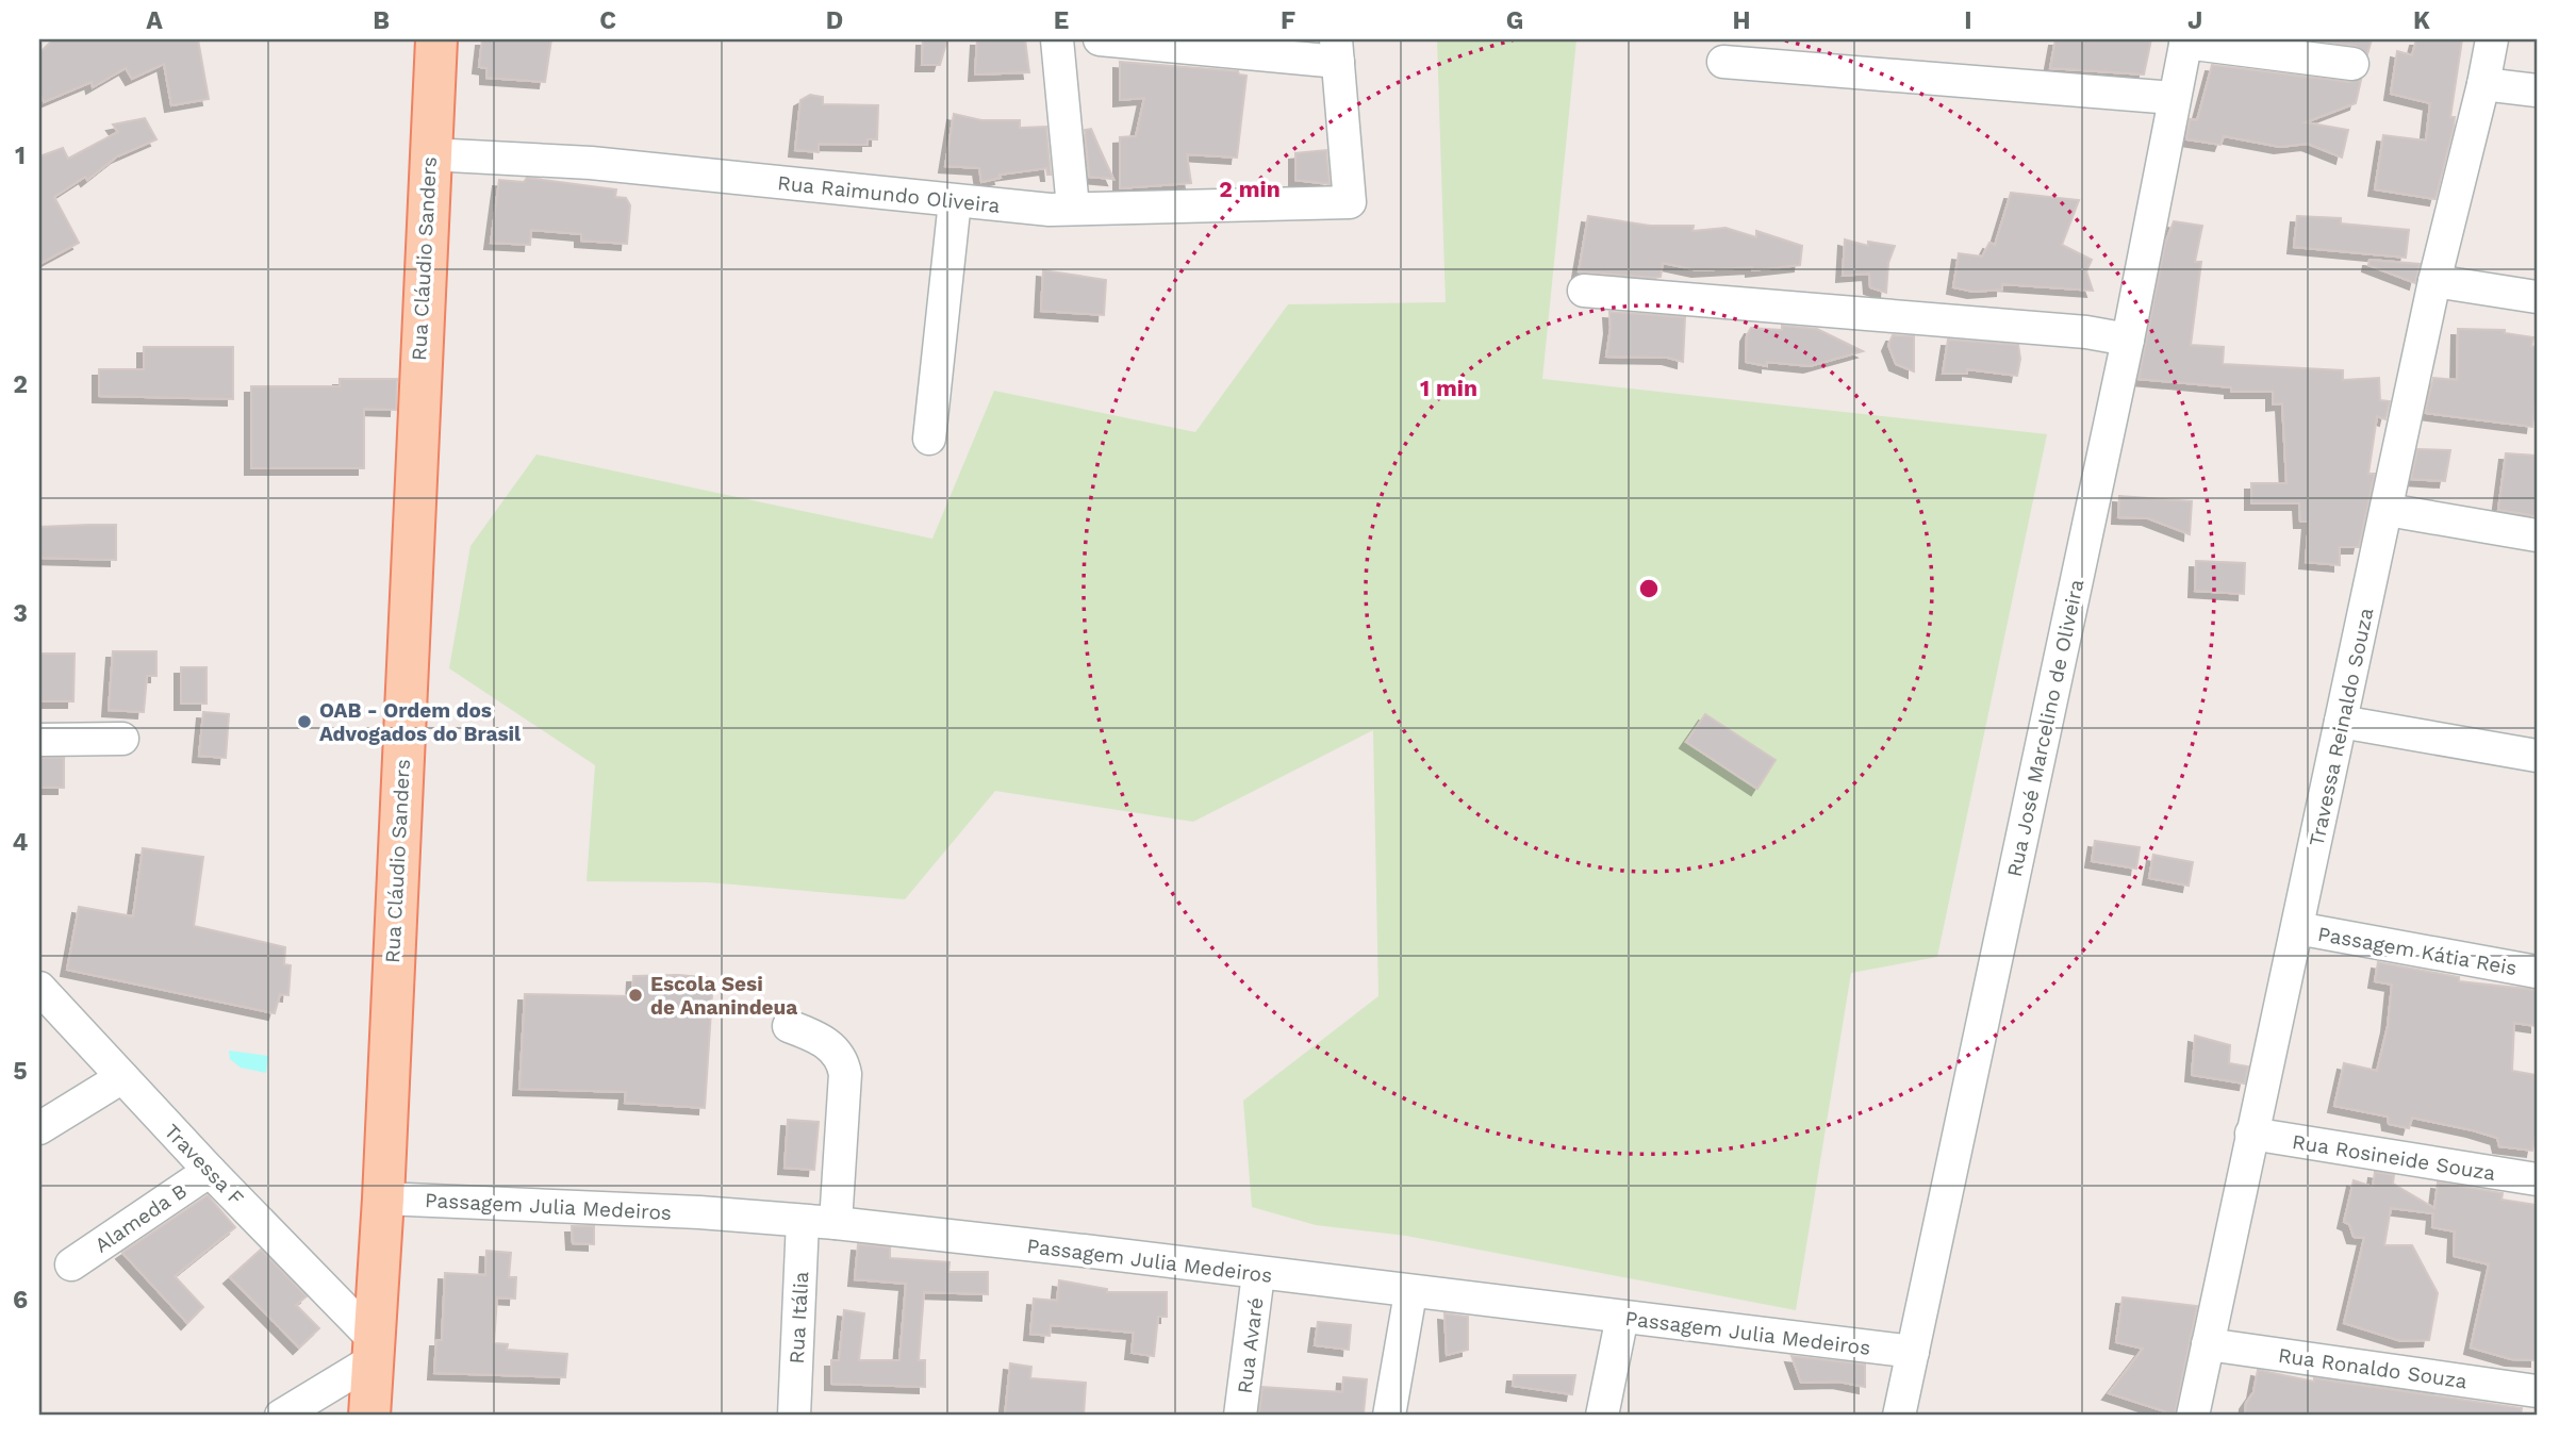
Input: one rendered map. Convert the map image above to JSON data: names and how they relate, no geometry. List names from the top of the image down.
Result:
{
  "streets": {
    "main road": ["Rua Cláudio Sanders"],
    "street": [
      "Rua Raimundo Oliveira",
      "Travessa Reinaldo Souza",
      "Rua José Marcelino de Oliveira",
      "Passagem Kátia Reis",
      "Rua Rosineide Souza",
      "Travessa F",
      "Passagem Julia Medeiros",
      "Alameda B",
      "Rua Itália",
      "Rua Avaré",
      "Rua Ronaldo Souza"
    ]
  },
  "crossings": [
    ["Rua Raimundo Oliveira", "Rua Cláudio Sanders"],
    ["Rua Cláudio Sanders", "Travessa F"],
    ["Rua Cláudio Sanders", "Passagem Julia Medeiros"],
    ["Travessa Reinaldo Souza", "Passagem Kátia Reis"],
    ["Travessa Reinaldo Souza", "Rua Rosineide Souza"],
    ["Travessa Reinaldo Souza", "Rua Ronaldo Souza"],
    ["Rua José Marcelino de Oliveira", "Passagem Julia Medeiros"],
    ["Travessa F", "Alameda B"],
    ["Passagem Julia Medeiros", "Rua Itália"],
    ["Passagem Julia Medeiros", "Rua Avaré"]
  ],
  "places": ["OAB - Ordem dos Advogados do Brasil", "Escola Sesi de Ananindeua"],
  "grid": {
    "columns": [
      "A",
      "B",
      "C",
      "D",
      "E",
      "F",
      "G",
      "H",
      "I",
      "J",
      "K"
    ],
    "rows": [
      "1",
      "2",
      "3",
      "4",
      "5",
      "6"
    ]
  },
  "rings": ["2 min", "1 min"]
}
